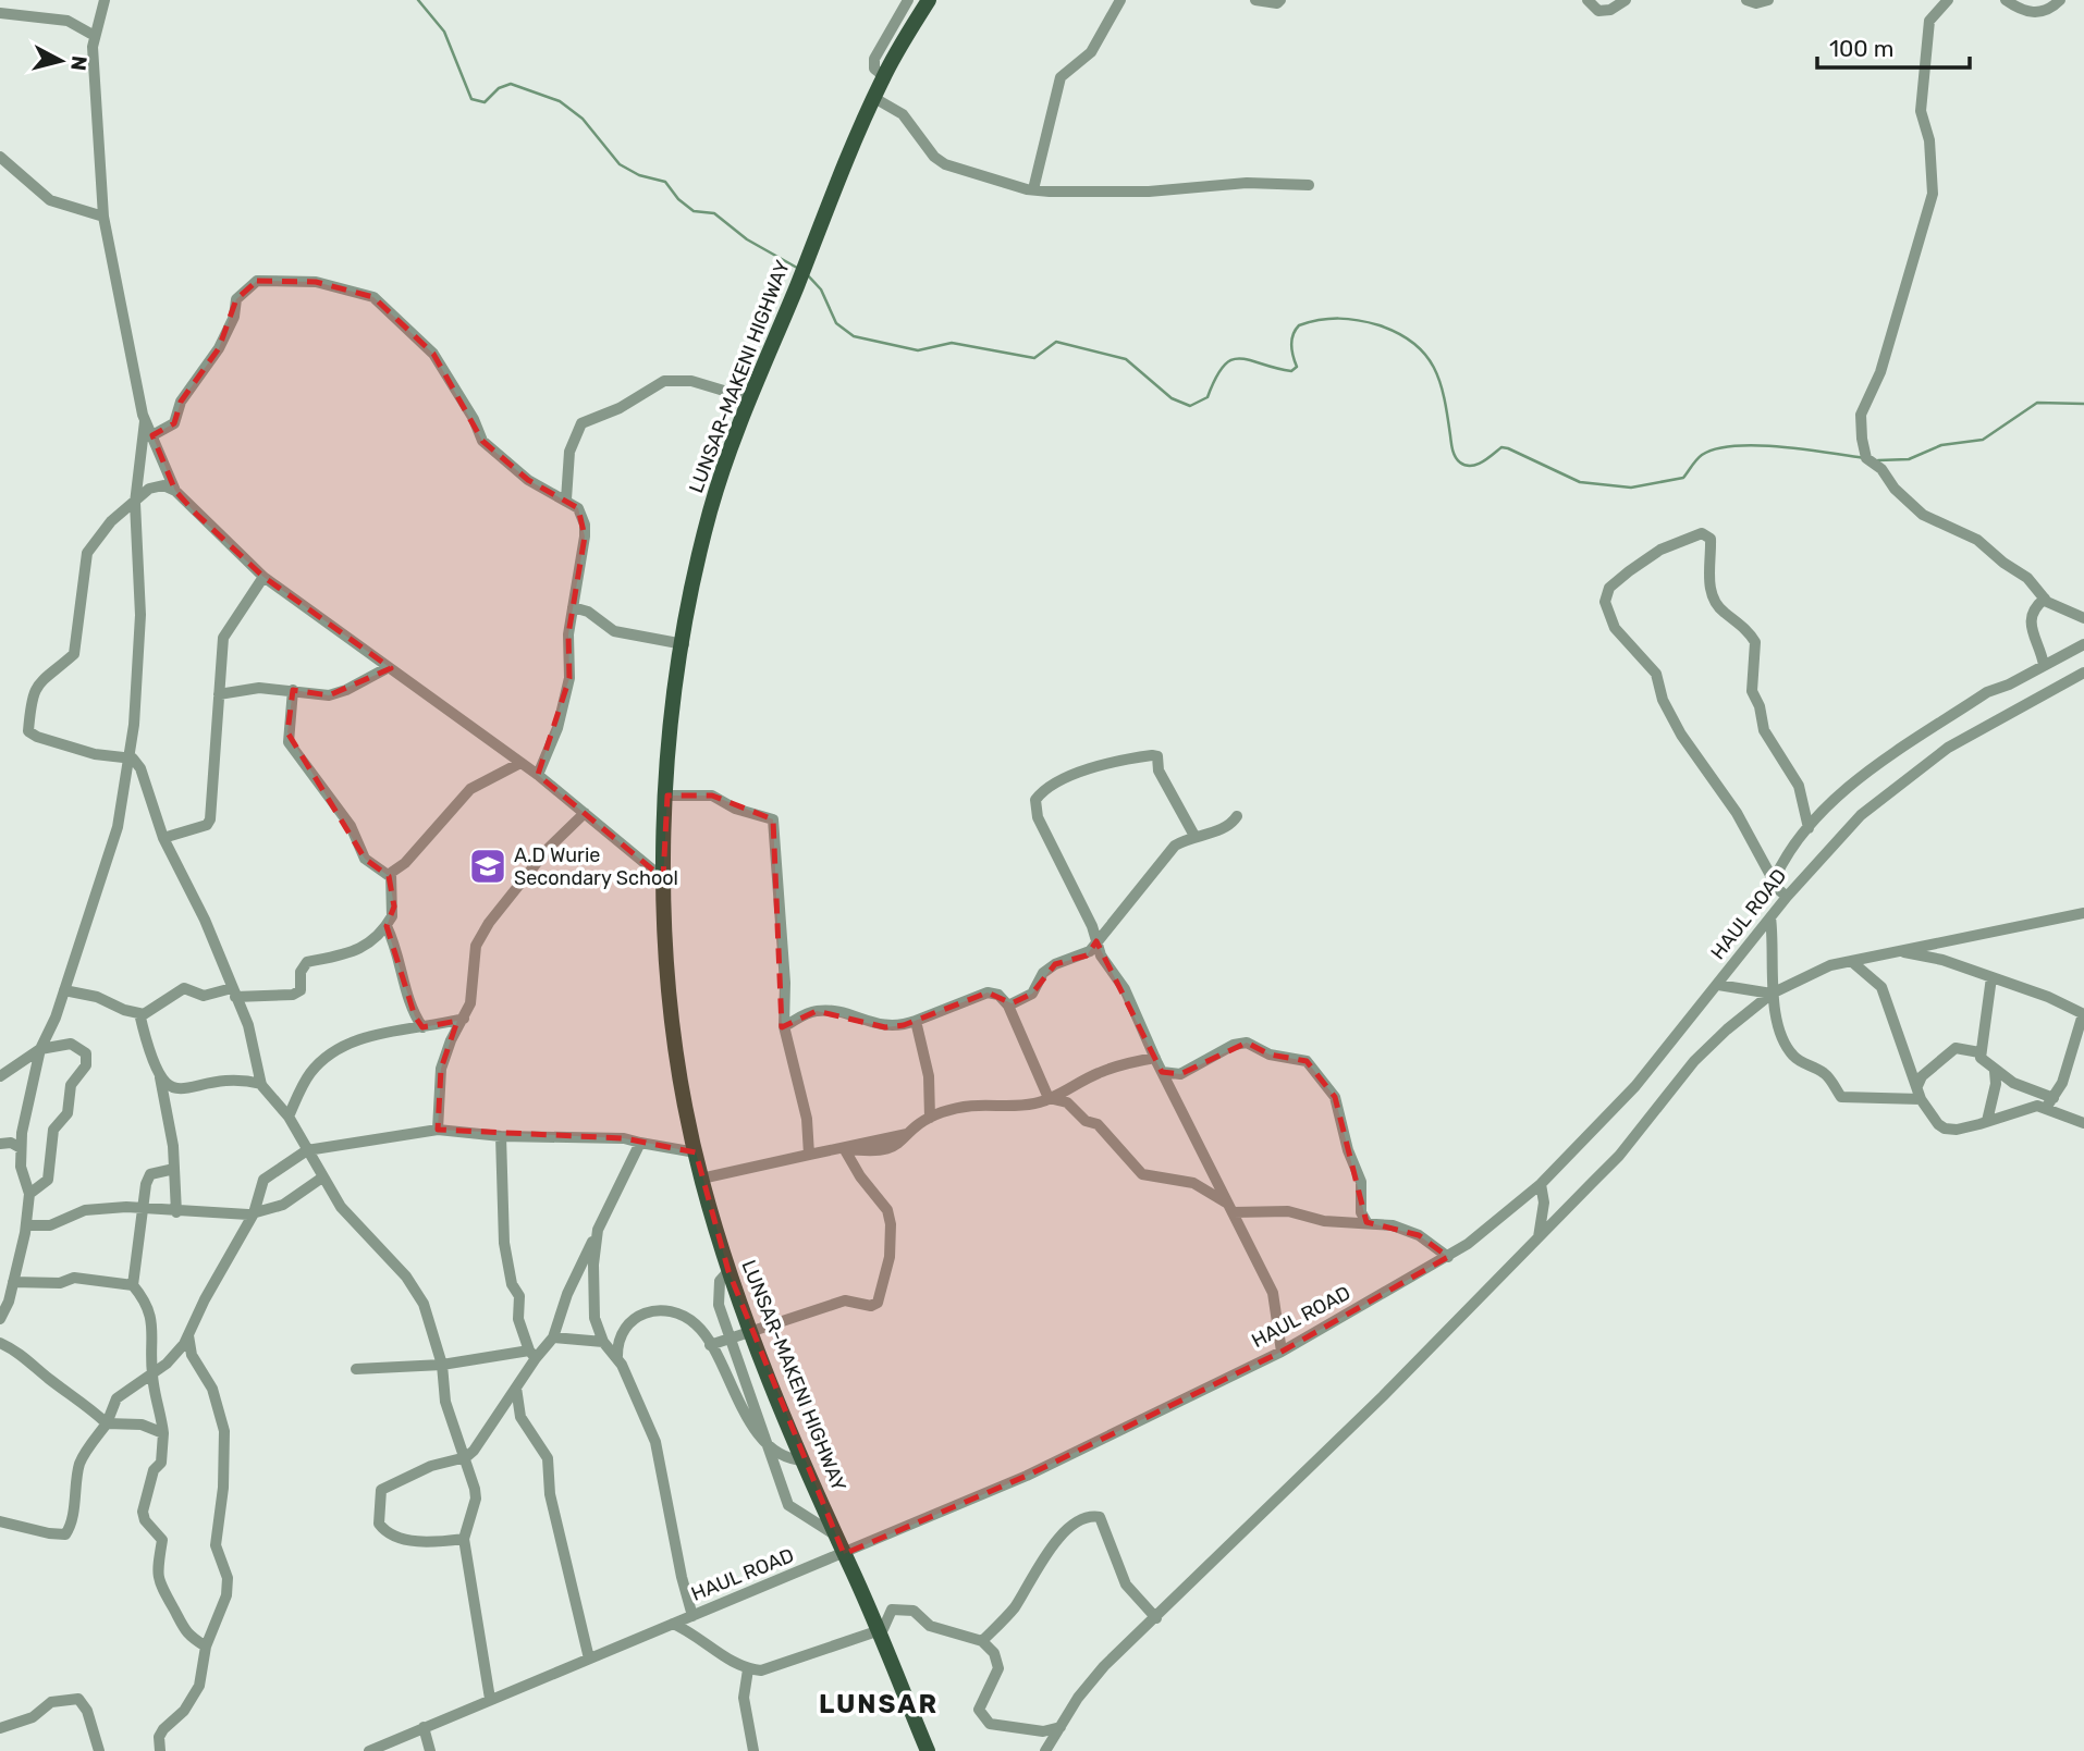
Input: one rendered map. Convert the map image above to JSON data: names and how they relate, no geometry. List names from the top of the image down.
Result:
{
  "streets": {
    "main road": ["LUNSAR-MAKENI HIGHWAY"],
    "street": ["HAUL ROAD"]
  },
  "crossings": [
    ["LUNSAR-MAKENI HIGHWAY", "HAUL ROAD"]
  ],
  "districts": ["LUNSAR"],
  "places": {
    "school or university": ["A.D Wurie Secondary School"]
  },
  "scale_bar": "100 m",
  "north": "right"
}
